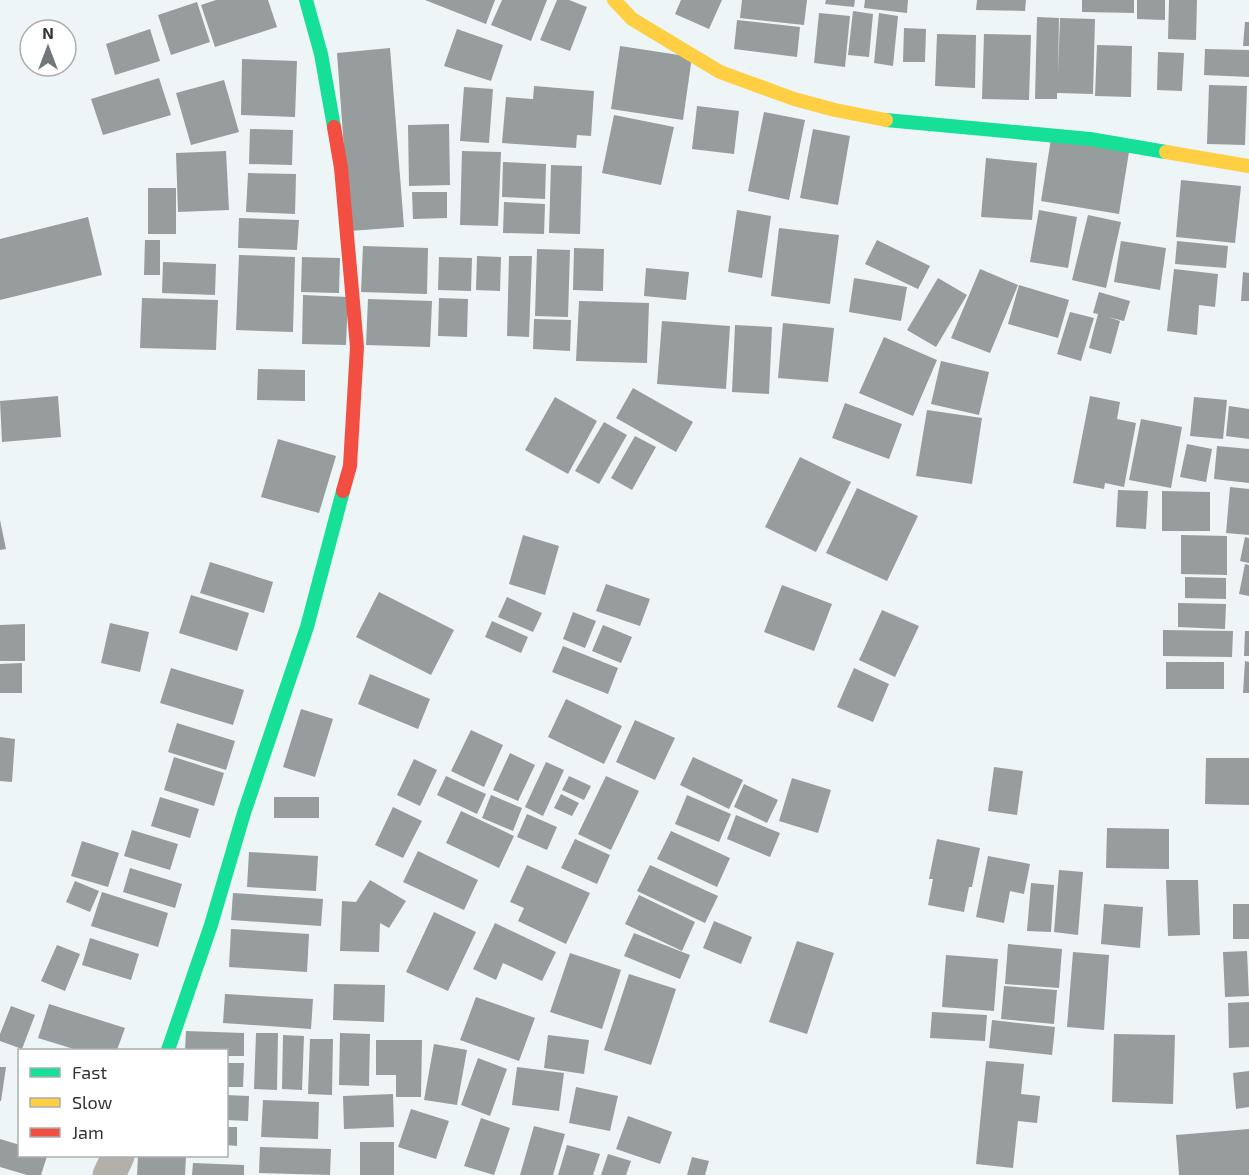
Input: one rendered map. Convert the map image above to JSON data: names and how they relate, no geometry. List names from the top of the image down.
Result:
{
  "legend": ["Fast", "Slow", "Jam"],
  "north": "top"
}
